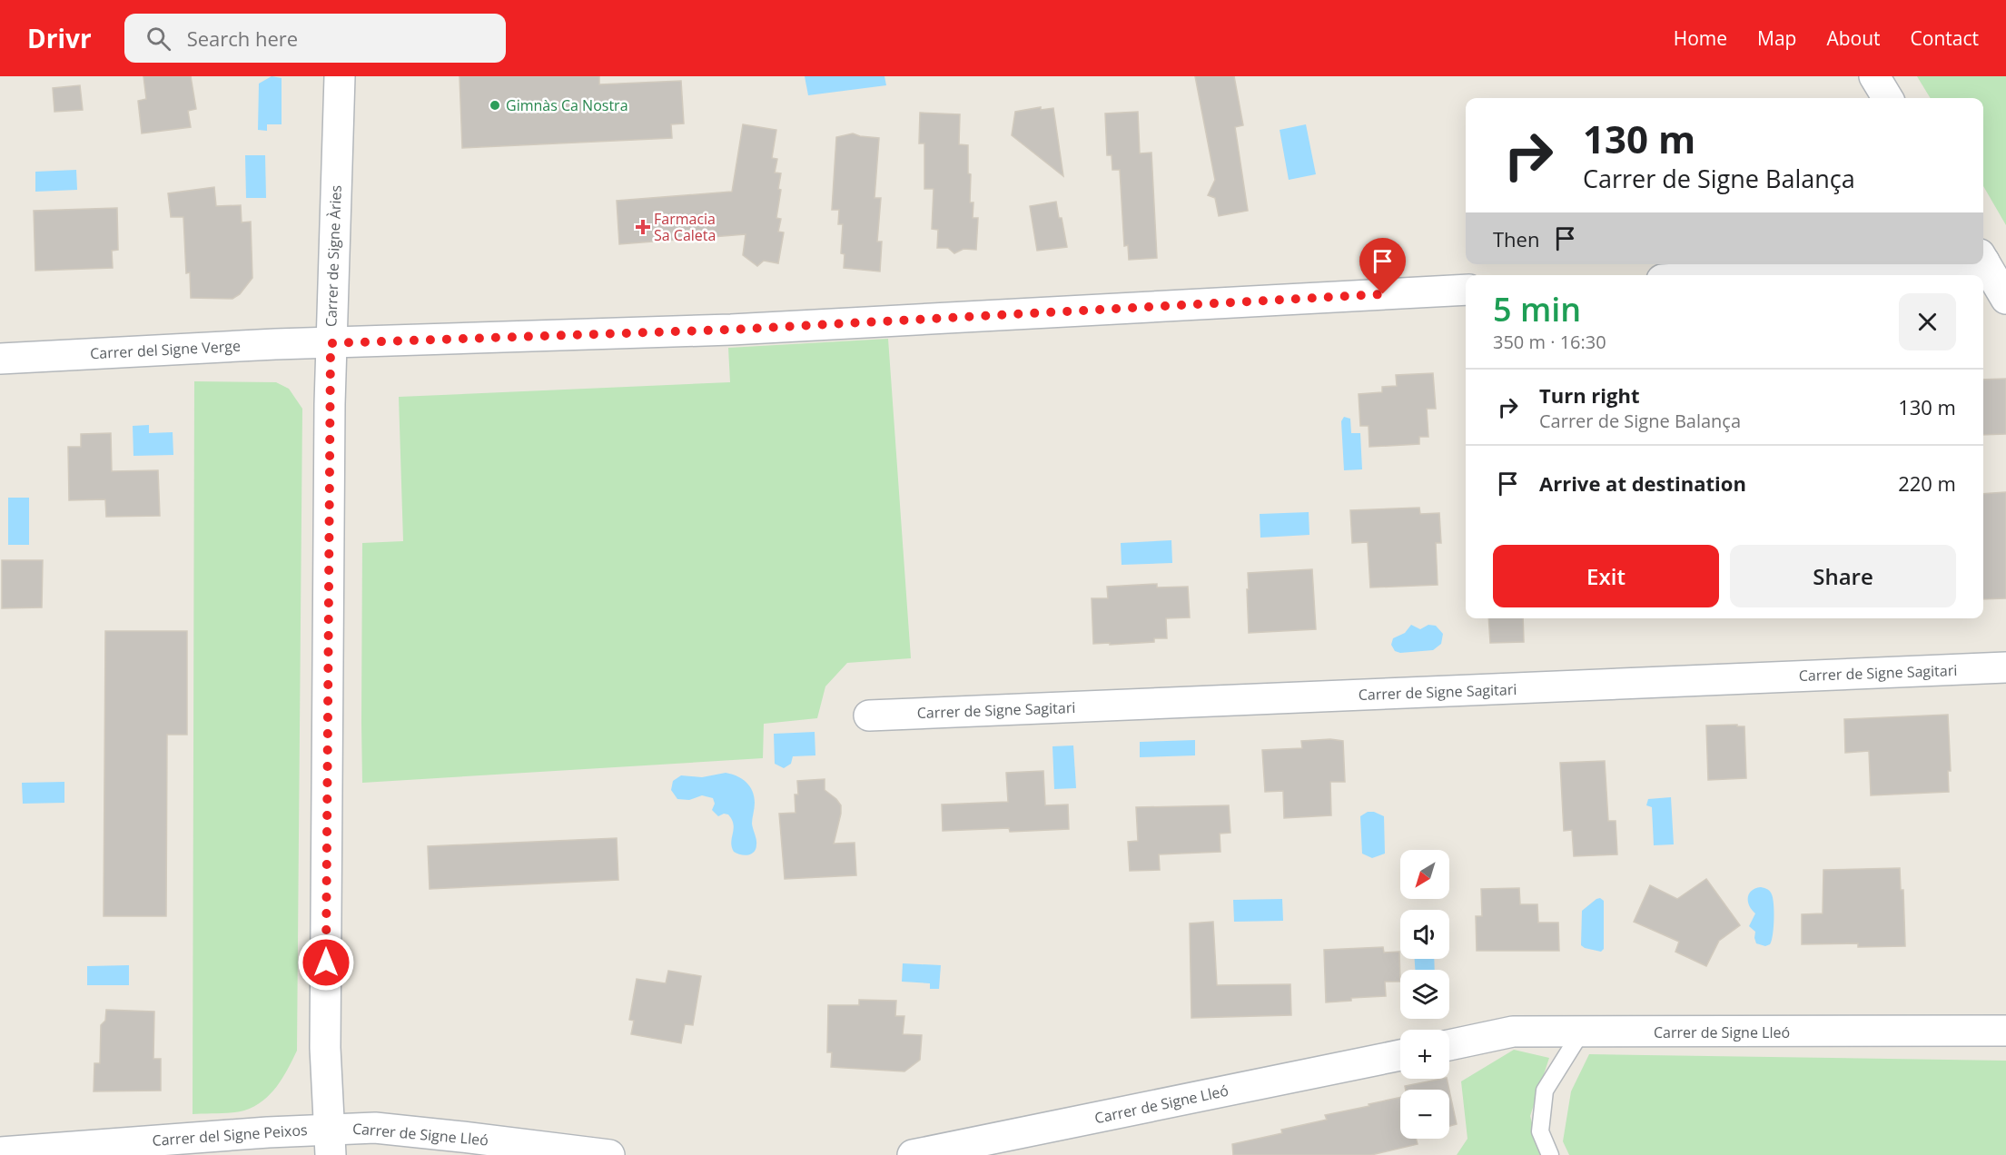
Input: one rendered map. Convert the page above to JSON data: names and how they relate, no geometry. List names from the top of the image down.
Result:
{
  "streets": {
    "street": [
      "Carrer de Signe Àries",
      "Carrer del Signe Verge",
      "Carrer de Signe Sagitari",
      "Carrer de Signe Lleó",
      "Carrer del Signe Peixos"
    ]
  },
  "crossings": [
    ["Carrer de Signe Àries", "Carrer del Signe Verge"],
    ["Carrer de Signe Àries", "Carrer de Signe Lleó"],
    ["Carrer de Signe Àries", "Carrer del Signe Peixos"],
    ["Carrer de Signe Lleó", "Carrer del Signe Peixos"]
  ],
  "places": {
    "other": ["Gimnàs Ca Nostra"],
    "health": ["Farmacia Sa Caleta"]
  },
  "north": "bottom left",
  "page": {
    "header": "Drivr",
    "search": "Search here",
    "nav": [
      "Home",
      "Map",
      "About",
      "Contact"
    ],
    "turn": ["130 m", "Carrer de Signe Balança"],
    "then": "Then",
    "heading": ["5 min", "350 m · 16:30"],
    "list": [
      {
        "name": "Turn right",
        "note": "Carrer de Signe Balança",
        "value": "130 m"
      },
      {
        "name": "Arrive at destination",
        "value": "220 m"
      }
    ],
    "buttons": ["Exit", "Share"],
    "map_buttons": ["+", "−"]
  }
}
